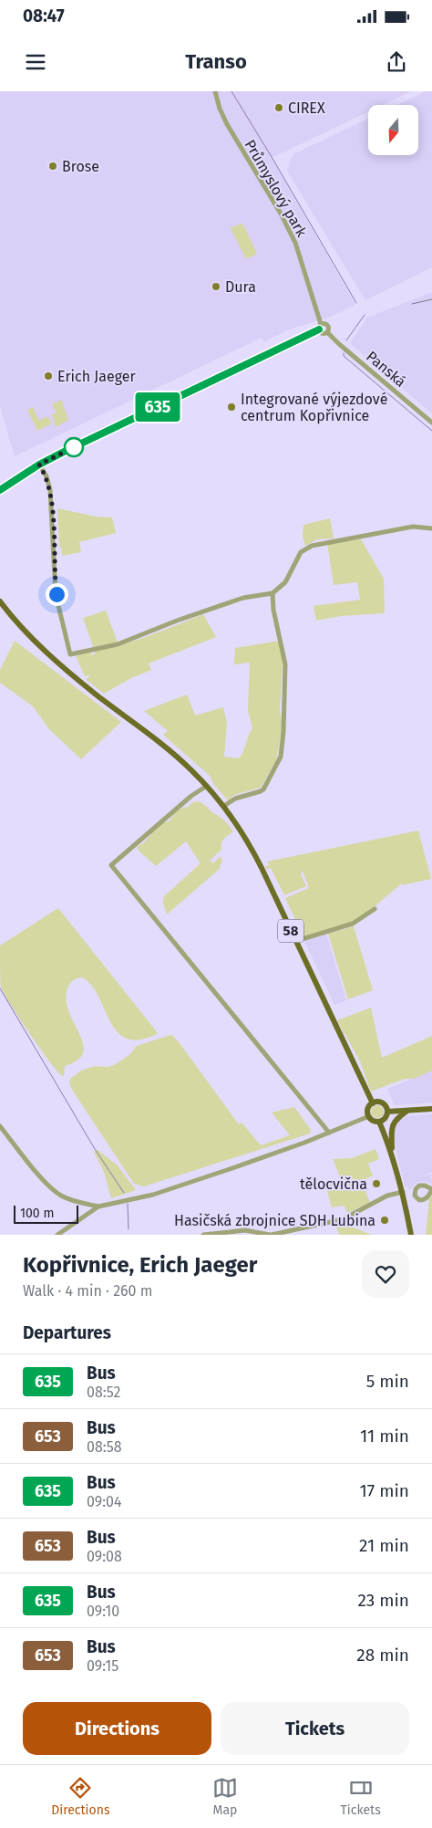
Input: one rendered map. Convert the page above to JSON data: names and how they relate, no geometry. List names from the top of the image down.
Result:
{
  "streets": {
    "main road": ["58"],
    "street": ["Průmyslový park", "Panská"]
  },
  "crossings": [
    ["Průmyslový park", "Panská"]
  ],
  "places": [
    "CIREX",
    "Brose",
    "Dura",
    "Erich Jaeger",
    "Integrované výjezdové centrum Kopřivnice",
    "tělocvična",
    "Hasičská zbrojnice SDH Lubina"
  ],
  "lines": ["bus line 635"],
  "scale_bar": "100 m",
  "north": "bottom",
  "page": {
    "status": "08:47",
    "header": "Transo",
    "on_map": "635",
    "scale": "100 m",
    "heading": [
      ["Kopřivnice, Erich Jaeger", "Walk · 4 min · 260 m"],
      "Departures"
    ],
    "list": [
      {
        "mark": "635",
        "name": "Bus",
        "note": "08:52",
        "value": "5 min"
      },
      {
        "mark": "653",
        "name": "Bus",
        "note": "08:58",
        "value": "11 min"
      },
      {
        "mark": "635",
        "name": "Bus",
        "note": "09:04",
        "value": "17 min"
      },
      {
        "mark": "653",
        "name": "Bus",
        "note": "09:08",
        "value": "21 min"
      },
      {
        "mark": "635",
        "name": "Bus",
        "note": "09:10",
        "value": "23 min"
      },
      {
        "mark": "653",
        "name": "Bus",
        "note": "09:15",
        "value": "28 min"
      }
    ],
    "buttons": ["Directions", "Tickets"],
    "tabs": ["Directions", "Map", "Tickets"]
  }
}
